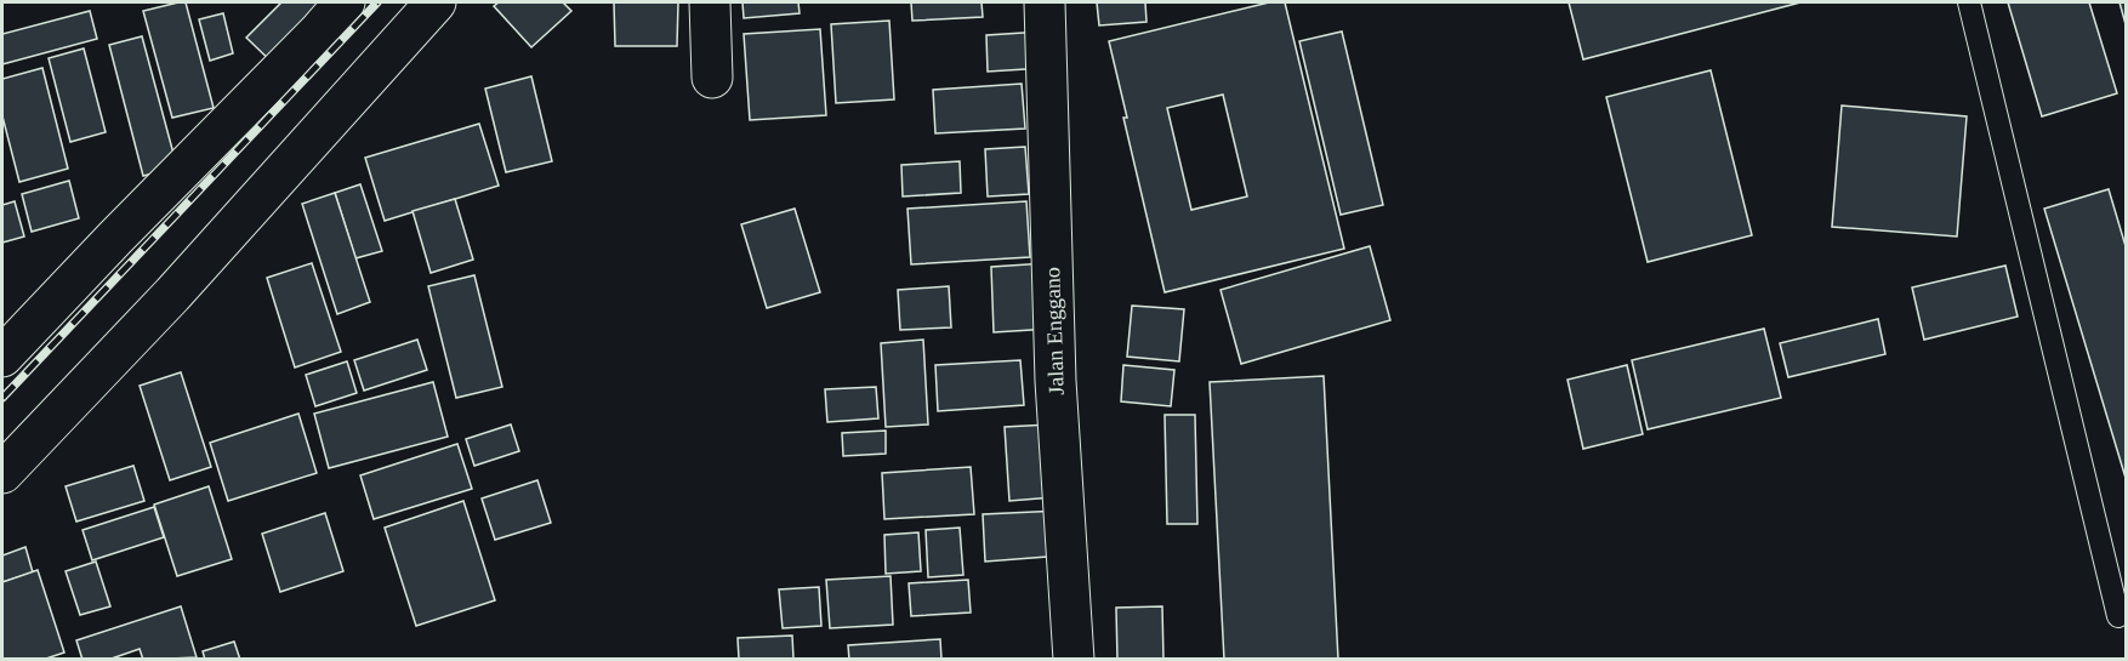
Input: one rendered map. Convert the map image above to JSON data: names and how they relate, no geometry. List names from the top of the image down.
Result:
{
  "streets": {
    "street": ["Jalan Enggano"]
  }
}
